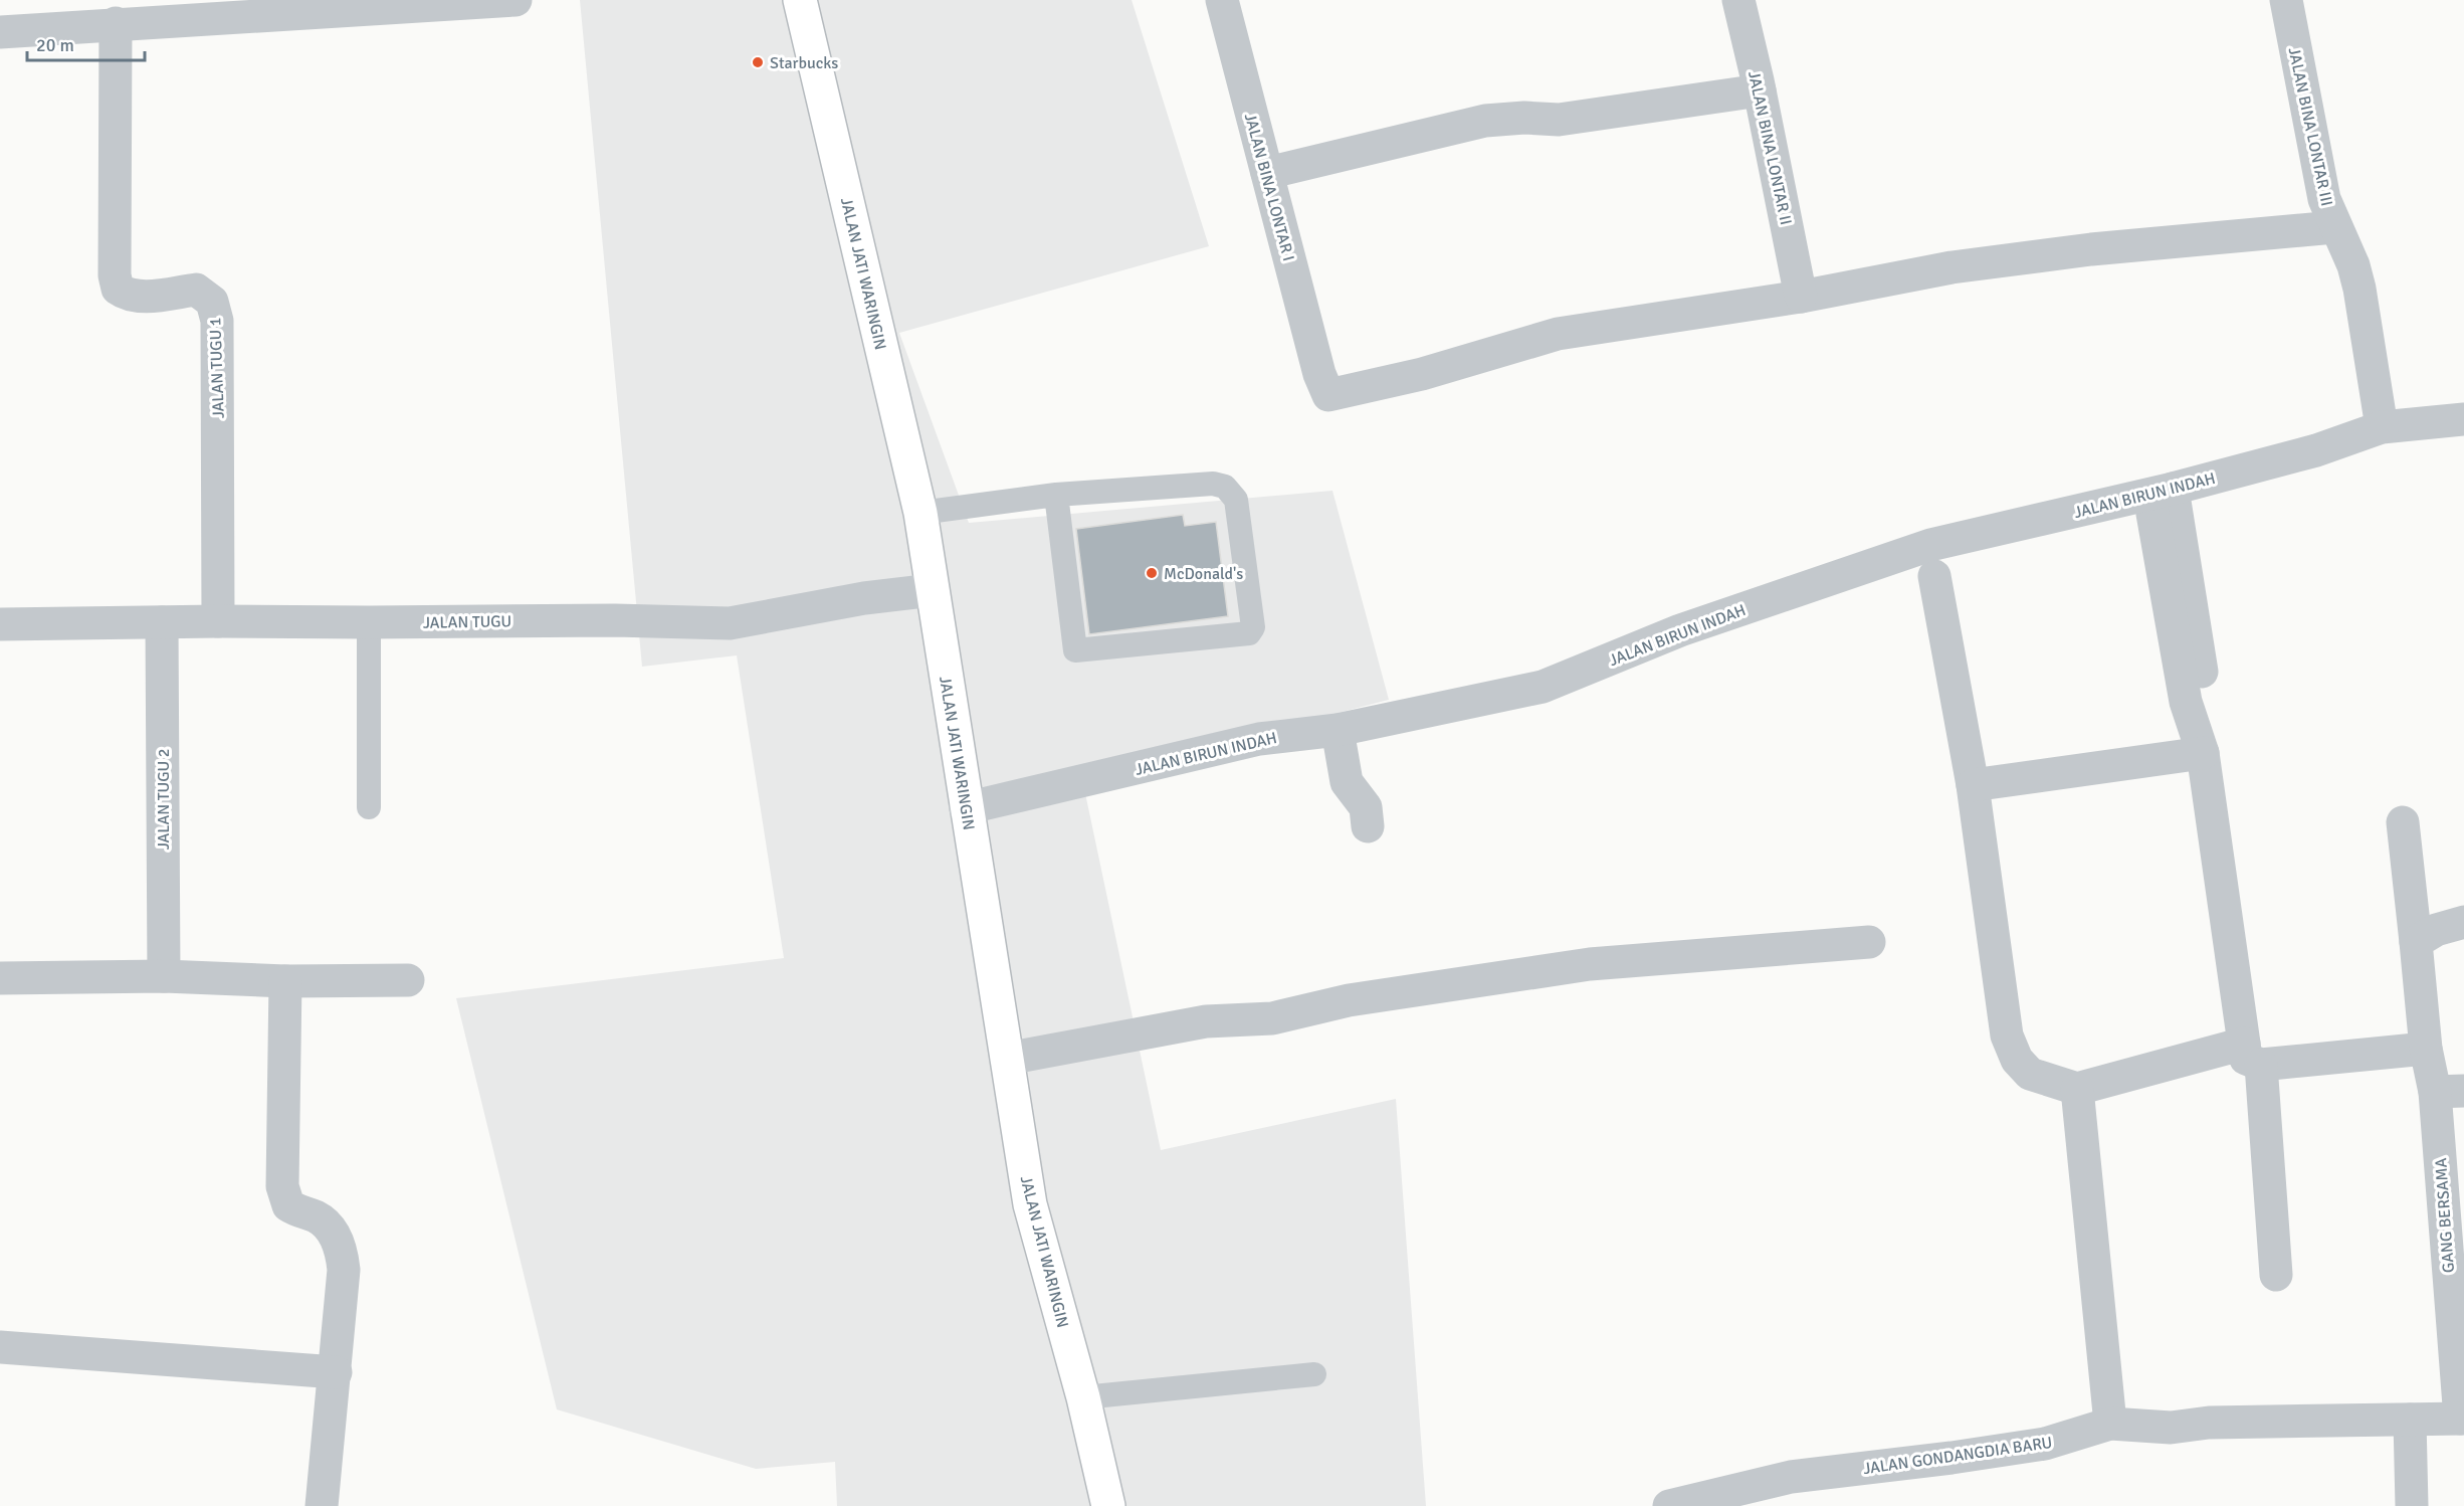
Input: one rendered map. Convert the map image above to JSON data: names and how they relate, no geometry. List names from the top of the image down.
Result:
{
  "streets": {
    "main road": ["JALAN JATI WARINGIN"],
    "street": [
      "JALAN BINA LONTAR III",
      "JALAN BINA LONTAR II",
      "JALAN BINA LONTAR I",
      "JALAN TUGU 1",
      "JALAN BIRUN INDAH",
      "JALAN TUGU",
      "JALAN TUGU 2",
      "GANG BERSAMA",
      "JALAN GONDANGDIA BARU"
    ]
  },
  "crossings": [
    ["JALAN BINA LONTAR III", "JALAN BIRUN INDAH"],
    ["JALAN BINA LONTAR II", "JALAN BINA LONTAR I"],
    ["JALAN JATI WARINGIN", "JALAN BIRUN INDAH"],
    ["JALAN JATI WARINGIN", "JALAN TUGU"],
    ["JALAN TUGU 1", "JALAN TUGU"],
    ["JALAN TUGU", "JALAN TUGU 2"],
    ["GANG BERSAMA", "JALAN GONDANGDIA BARU"]
  ],
  "places": ["Starbucks", "McDonald's"],
  "scale_bar": "20 m"
}
